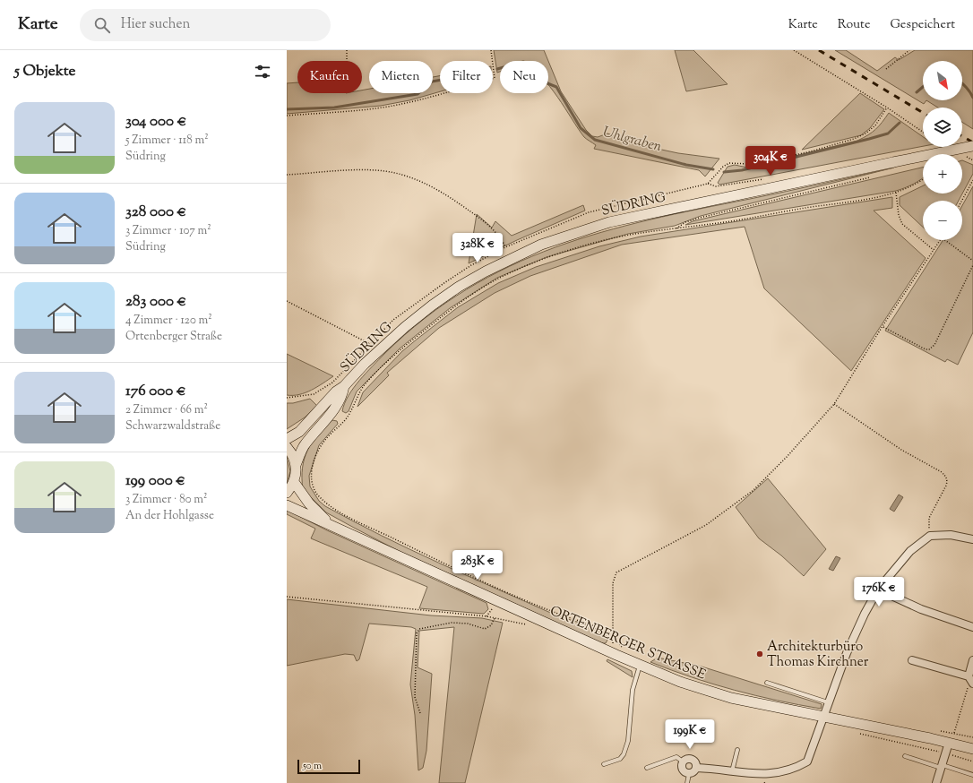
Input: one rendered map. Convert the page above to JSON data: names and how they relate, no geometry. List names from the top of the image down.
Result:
{
  "streets": {
    "street": ["SÜDRING", "ORTENBERGER STRASSE"]
  },
  "crossings": [
    ["SÜDRING", "ORTENBERGER STRASSE"]
  ],
  "water": ["Uhlgraben"],
  "places": ["Architekturbüro Thomas Kirchner"],
  "scale_bar": "50 m",
  "north": "bottom right",
  "page": {
    "header": "Karte",
    "search": "Hier suchen",
    "nav": ["Karte", "Route", "Gespeichert"],
    "heading": "5 Objekte",
    "map_buttons": ["+", "−"],
    "chip": [
      "Kaufen",
      "Mieten",
      "Filter",
      "Neu"
    ],
    "list": [
      {
        "name": "304 000 €",
        "note": "5 Zimmer · 118 m² · Südring"
      },
      {
        "name": "328 000 €",
        "note": "3 Zimmer · 107 m² · Südring"
      },
      {
        "name": "283 000 €",
        "note": "4 Zimmer · 120 m² · Ortenberger Straße"
      },
      {
        "name": "176 000 €",
        "note": "2 Zimmer · 66 m² · Schwarzwaldstraße"
      },
      {
        "name": "199 000 €",
        "note": "3 Zimmer · 80 m² · An der Hohlgasse"
      }
    ],
    "price": [
      "304K €",
      "328K €",
      "283K €",
      "176K €",
      "199K €"
    ],
    "scale": "50 m"
  }
}
